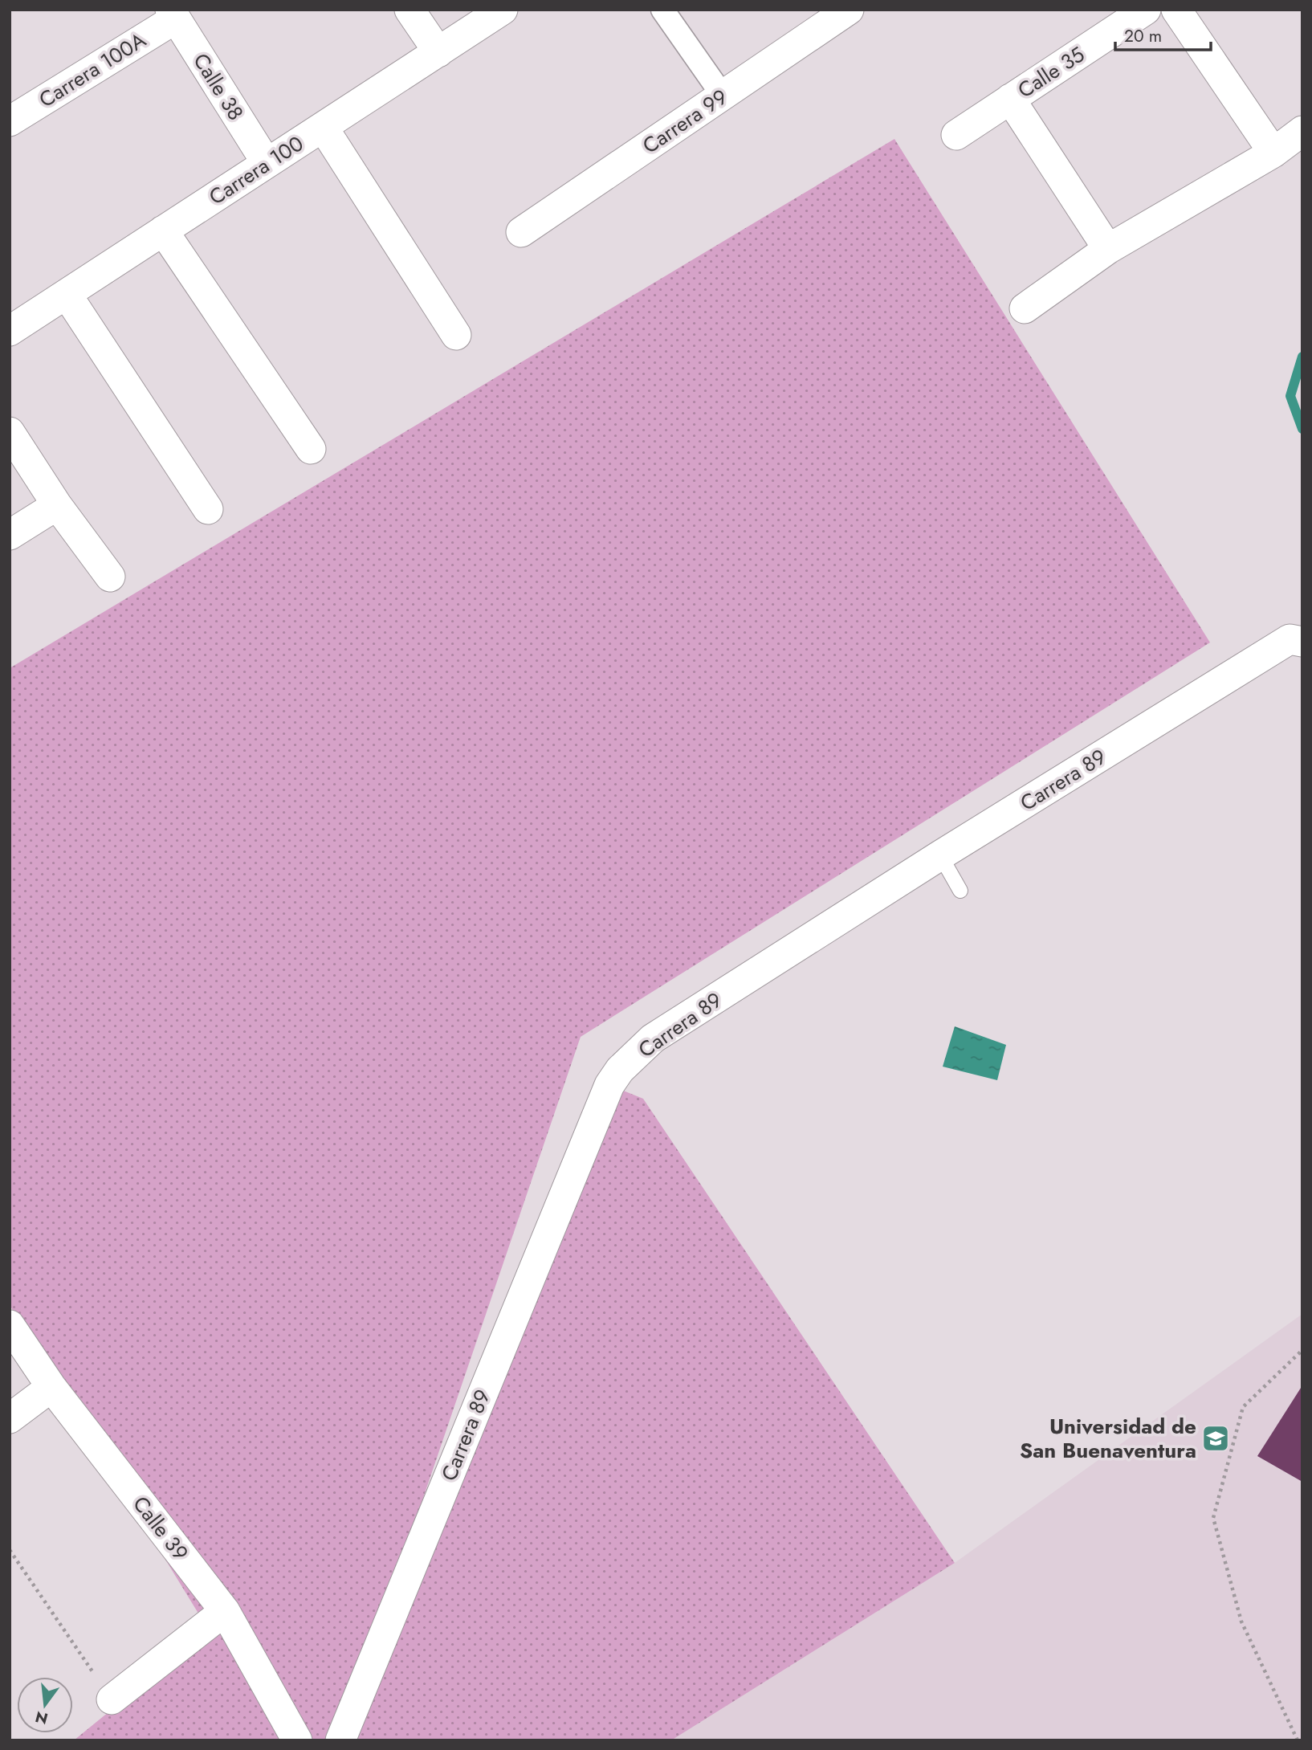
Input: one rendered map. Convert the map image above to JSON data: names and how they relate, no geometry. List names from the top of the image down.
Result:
{
  "streets": {
    "street": [
      "Carrera 100A",
      "Calle 35",
      "Calle 38",
      "Carrera 99",
      "Carrera 100",
      "Carrera 89",
      "Calle 39"
    ]
  },
  "crossings": [
    ["Carrera 100A", "Calle 38"],
    ["Calle 38", "Carrera 100"]
  ],
  "places": {
    "school or university": ["Universidad de San Buenaventura"]
  },
  "scale_bar": "20 m",
  "north": "bottom"
}
